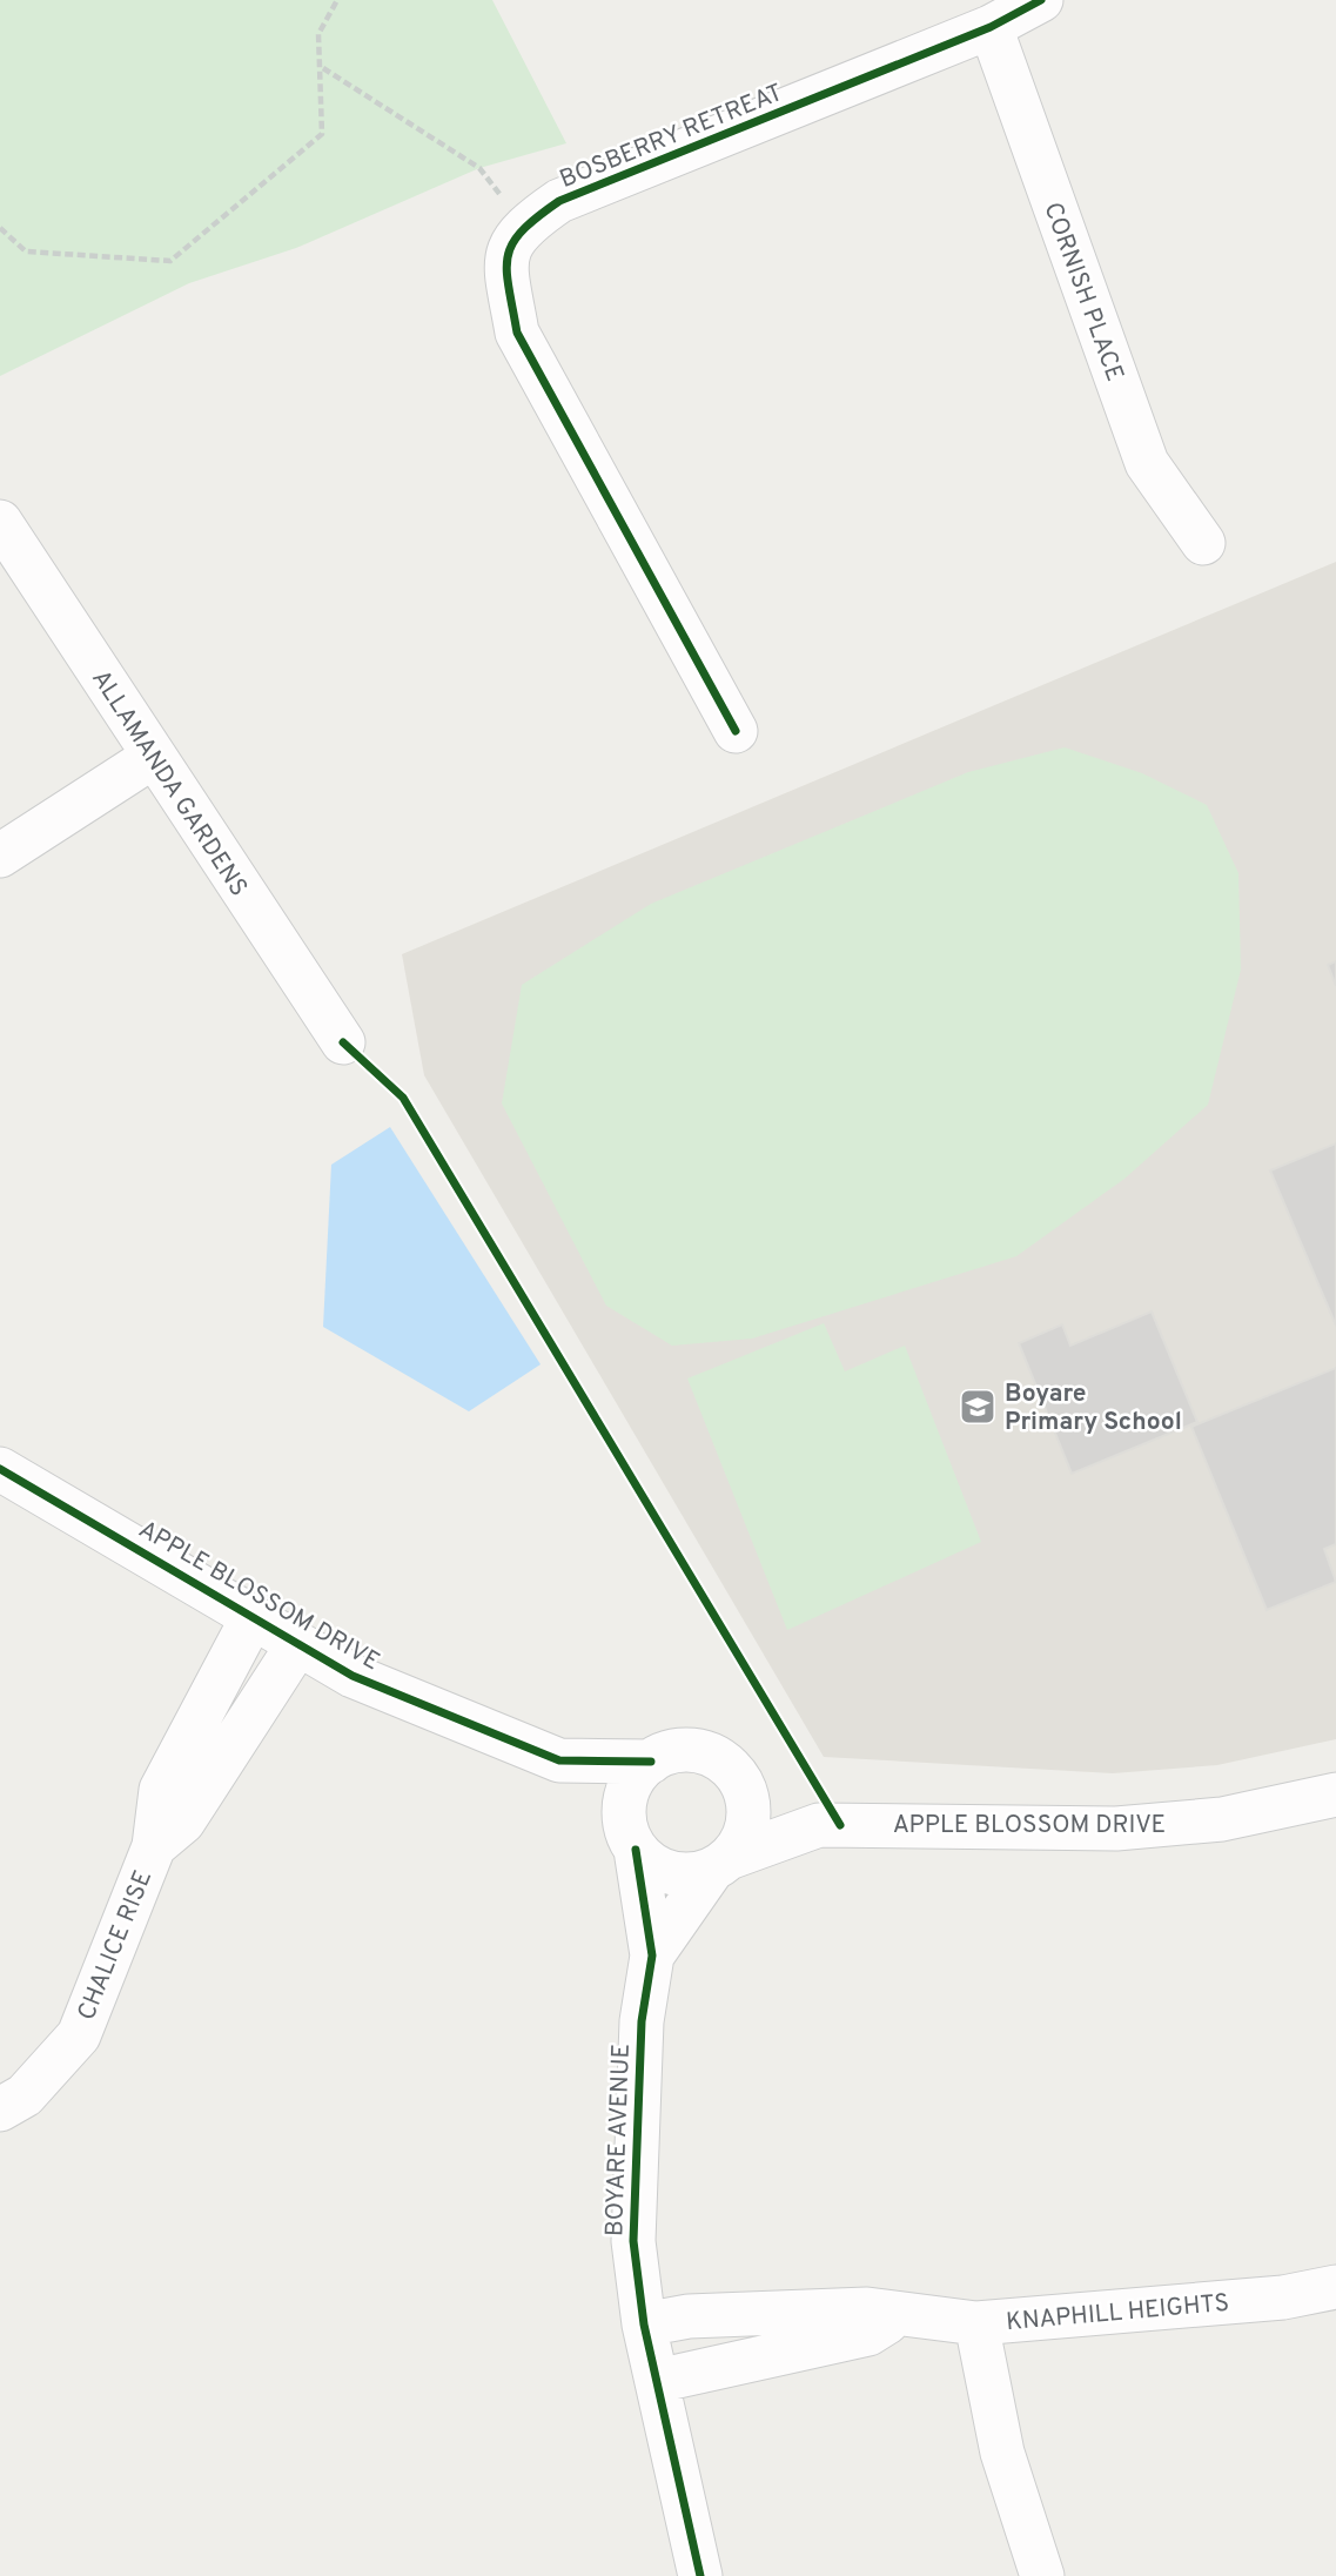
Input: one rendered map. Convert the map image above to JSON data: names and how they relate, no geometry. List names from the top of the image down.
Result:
{
  "streets": {
    "street": [
      "BOSBERRY RETREAT",
      "CORNISH PLACE",
      "ALLAMANDA GARDENS",
      "APPLE BLOSSOM DRIVE",
      "CHALICE RISE",
      "BOYARE AVENUE",
      "KNAPHILL HEIGHTS"
    ]
  },
  "crossings": [
    ["BOSBERRY RETREAT", "CORNISH PLACE"],
    ["APPLE BLOSSOM DRIVE", "CHALICE RISE"],
    ["APPLE BLOSSOM DRIVE", "BOYARE AVENUE"],
    ["BOYARE AVENUE", "KNAPHILL HEIGHTS"]
  ],
  "places": {
    "school or university": ["Boyare Primary School"]
  }
}
